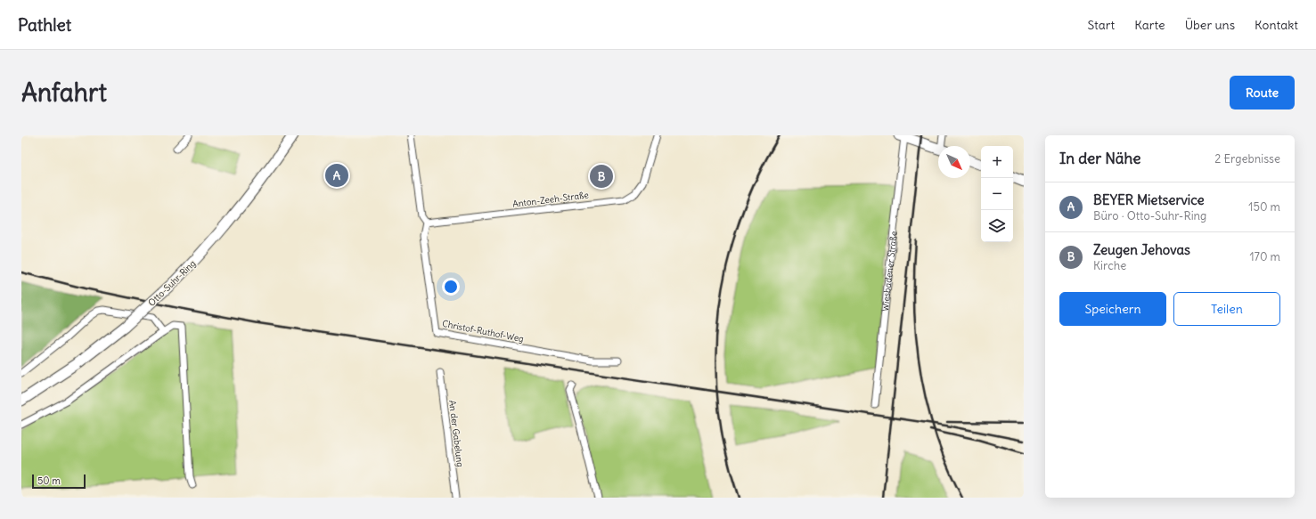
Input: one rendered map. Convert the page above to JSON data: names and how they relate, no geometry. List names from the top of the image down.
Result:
{
  "streets": {
    "street": [
      "Anton-Zeeh-Straße",
      "Wiesbadener Straße",
      "Otto-Suhr-Ring",
      "Christof-Ruthof-Weg",
      "An der Gabelung"
    ]
  },
  "crossings": [
    ["Anton-Zeeh-Straße", "Christof-Ruthof-Weg"]
  ],
  "scale_bar": "50 m",
  "north": "bottom right",
  "page": {
    "header": "Pathlet",
    "nav": [
      "Start",
      "Karte",
      "Über uns",
      "Kontakt"
    ],
    "buttons": [
      "Route",
      ["Speichern", "Teilen"]
    ],
    "title": "Anfahrt",
    "heading": ["In der Nähe", "2 Ergebnisse"],
    "map_buttons": ["+", "−"],
    "pins": ["A", "B"],
    "list": [
      {
        "mark": "A",
        "name": "BEYER Mietservice",
        "note": "Büro · Otto-Suhr-Ring",
        "value": "150 m"
      },
      {
        "mark": "B",
        "name": "Zeugen Jehovas",
        "note": "Kirche",
        "value": "170 m"
      }
    ],
    "scale": "50 m"
  }
}
